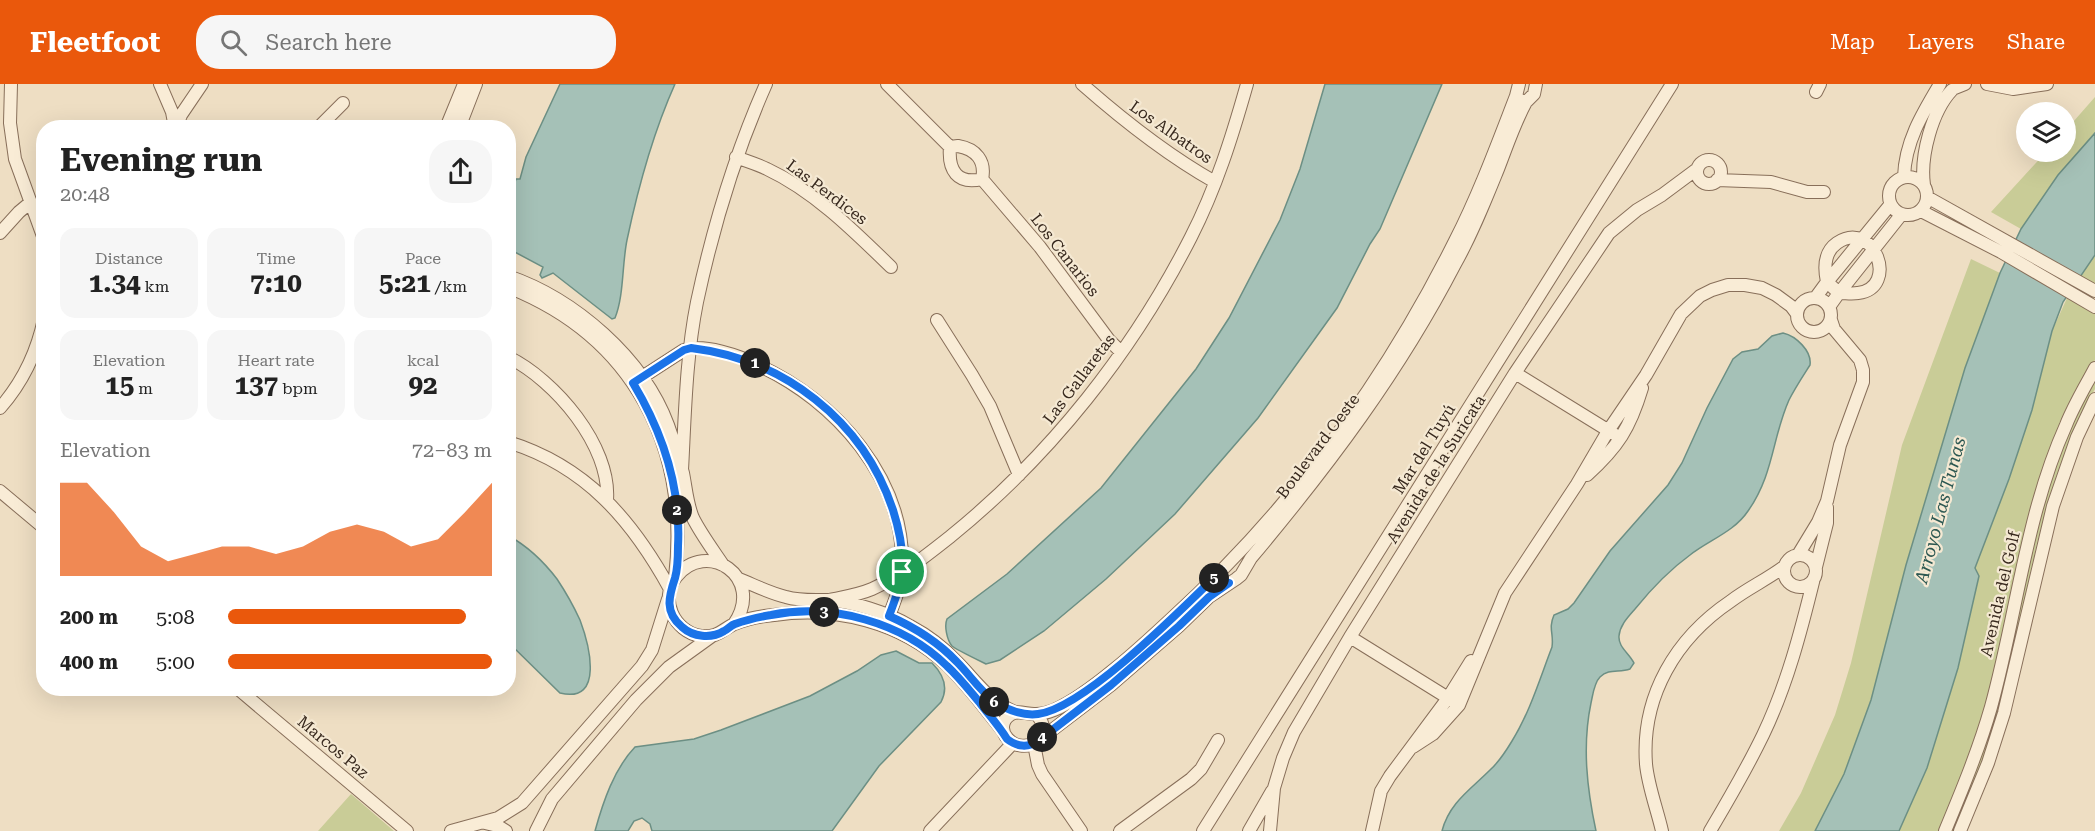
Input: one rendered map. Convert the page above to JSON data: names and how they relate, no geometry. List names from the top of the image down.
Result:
{
  "streets": {
    "street": [
      "Los Albatros",
      "Las Perdices",
      "Los Canarios",
      "Las Gallaretas",
      "Boulevard Oeste",
      "Mar del Tuyú",
      "Avenida de la Suricata",
      "Avenida del Golf",
      "Marcos Paz"
    ]
  },
  "crossings": [
    ["Los Albatros", "Las Gallaretas"],
    ["Los Canarios", "Las Gallaretas"]
  ],
  "water": ["Arroyo Las Tunas"],
  "page": {
    "header": "Fleetfoot",
    "search": "Search here",
    "nav": ["Map", "Layers", "Share"],
    "heading": ["Evening run", "20:48"],
    "stats": [
      ["Distance", "1.34 km"],
      ["Time", "7:10"],
      ["Pace", "5:21 /km"],
      ["Elevation", "15 m"],
      ["Heart rate", "137 bpm"],
      ["kcal", "92"]
    ],
    "pins": [
      "1",
      "2",
      "5",
      "3",
      "6",
      "4"
    ],
    "chart": ["Elevation", "72–83 m"],
    "list": [
      {
        "name": "200 m",
        "note": "5:08"
      },
      {
        "name": "400 m",
        "note": "5:00"
      }
    ]
  }
}
